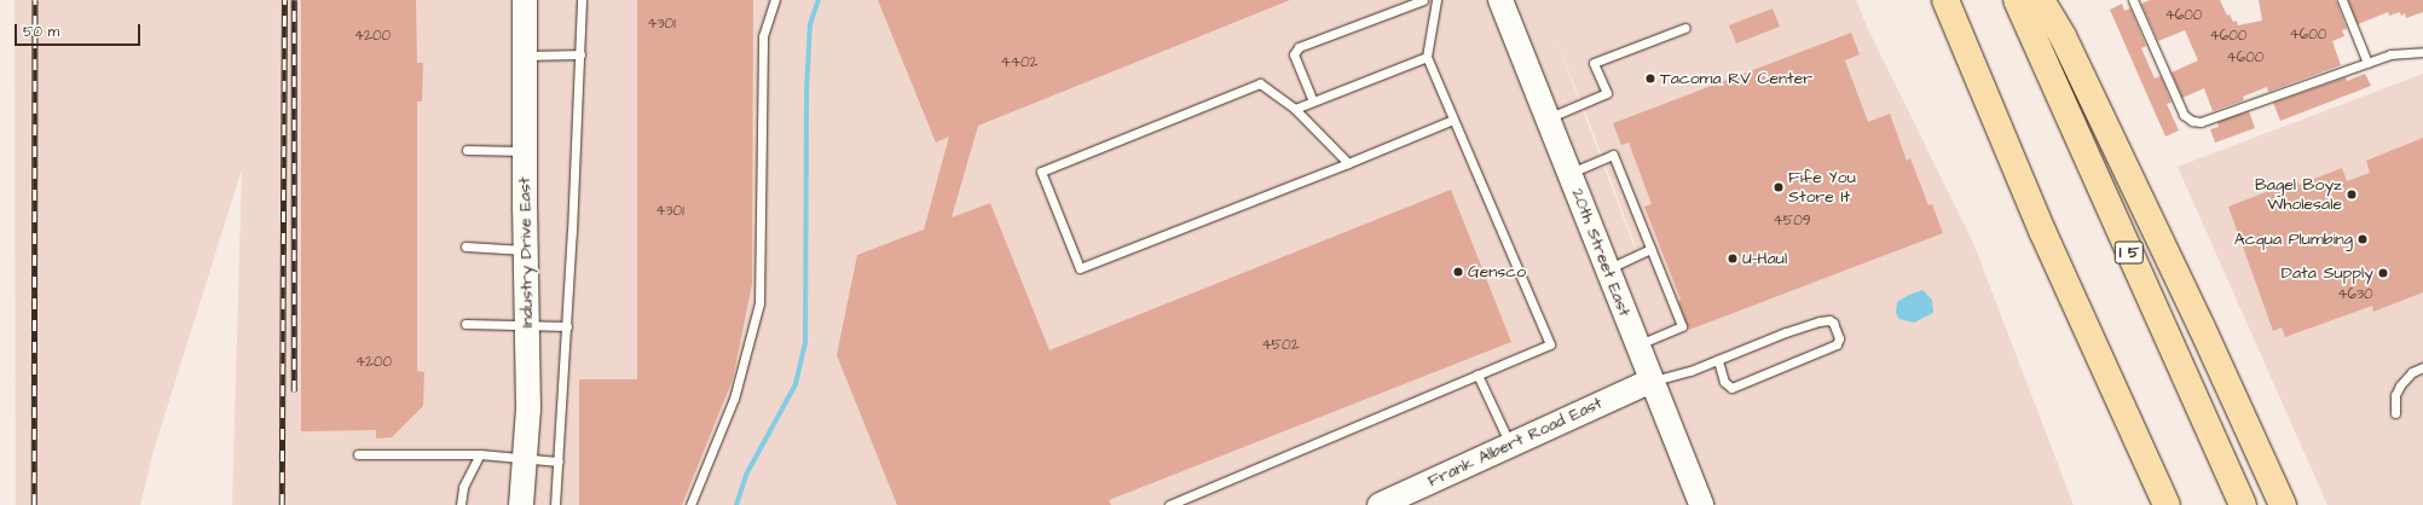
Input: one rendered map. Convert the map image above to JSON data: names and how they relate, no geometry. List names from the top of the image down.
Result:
{
  "streets": {
    "highway": ["I 5"],
    "street": ["Industry Drive East", "20th Street East", "Frank Albert Road East"]
  },
  "crossings": [
    ["20th Street East", "Frank Albert Road East"]
  ],
  "places": [
    "Tacoma RV Center",
    "Fife You Store It",
    "Bagel Boyz Wholesale",
    "Acqua Plumbing",
    "U-Haul",
    "Gensco",
    "Data Supply"
  ],
  "house_numbers": [
    "4600",
    "4301",
    "4600",
    "4200",
    "4600",
    "4600",
    "4402",
    "4301",
    "4509",
    "4630",
    "4502",
    "4200"
  ],
  "scale_bar": "50 m"
}
